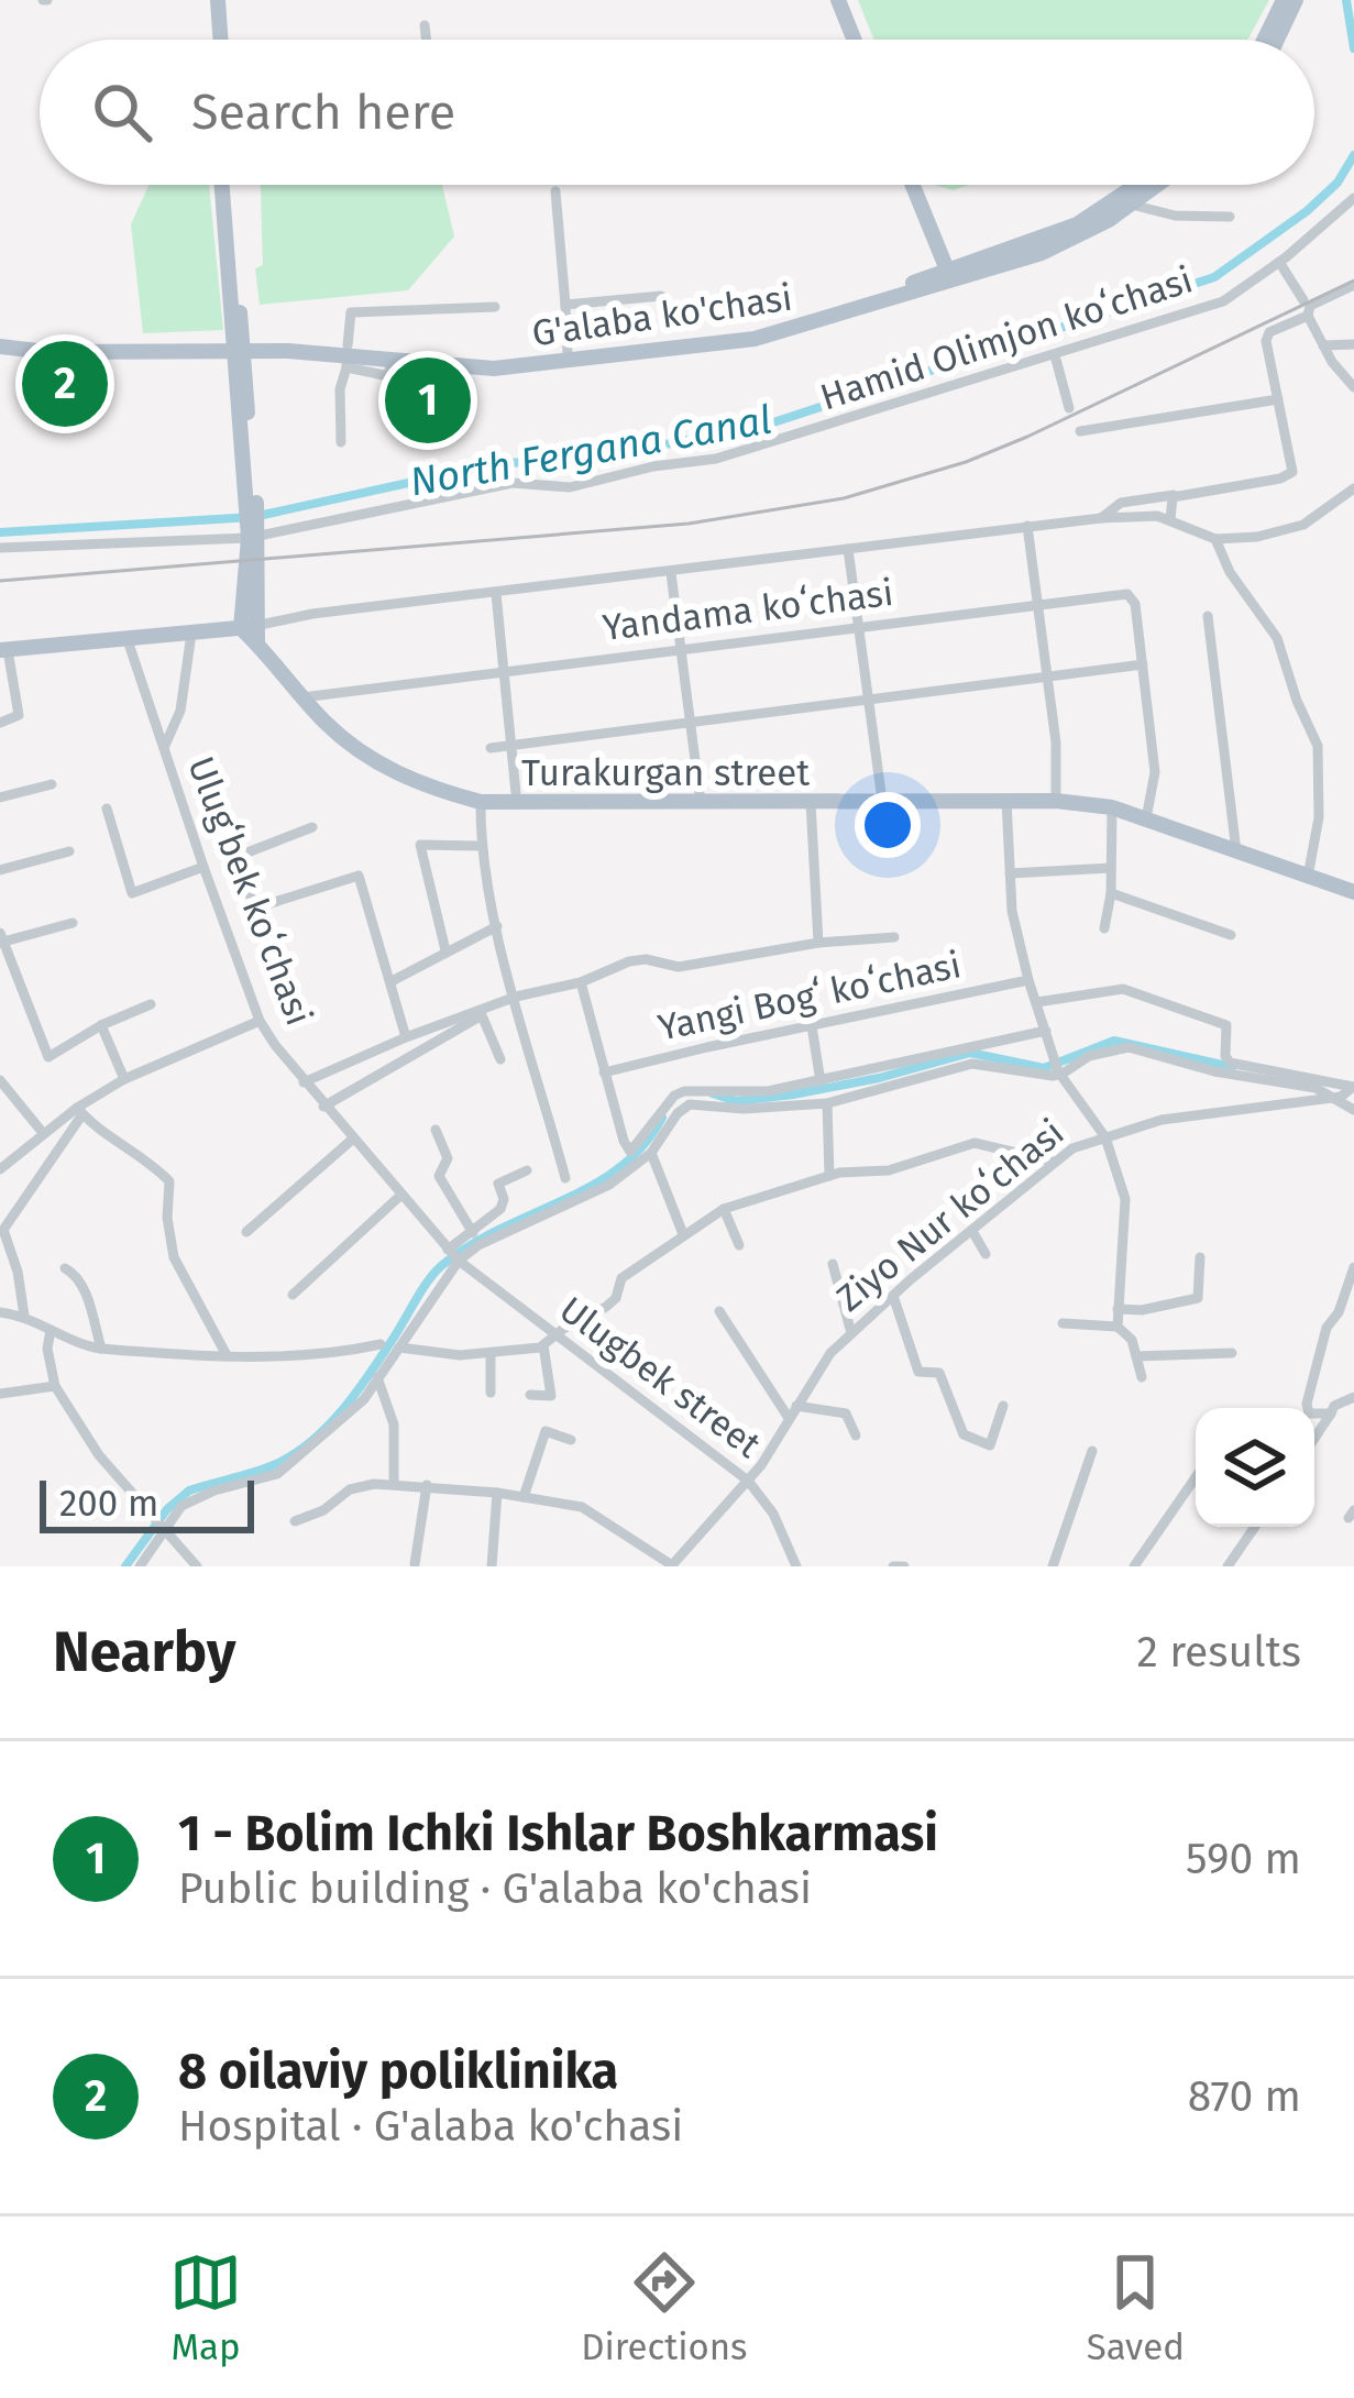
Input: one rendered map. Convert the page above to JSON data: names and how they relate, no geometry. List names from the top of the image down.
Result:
{
  "streets": {
    "main road": ["G'alaba ko'chasi", "Turakurgan street"],
    "street": [
      "Hamid Olimjon koʻchasi",
      "Yandama koʻchasi",
      "Ulugʻbek koʻchasi",
      "Yangi Bogʻ koʻchasi",
      "Ziyo Nur koʻchasi",
      "Ulugbek street"
    ]
  },
  "crossings": [
    ["Yandama koʻchasi", "Turakurgan street"],
    ["Ulugʻbek koʻchasi", "Ulugbek street"],
    ["Ziyo Nur koʻchasi", "Ulugbek street"]
  ],
  "water": ["North Fergana Canal"],
  "scale_bar": "200 m",
  "page": {
    "search": "Search here",
    "pins": ["2", "1"],
    "scale": "200 m",
    "heading": ["Nearby", "2 results"],
    "list": [
      {
        "mark": "1",
        "name": "1 - Bolim Ichki Ishlar Boshkarmasi",
        "note": "Public building · G'alaba ko'chasi",
        "value": "590 m"
      },
      {
        "mark": "2",
        "name": "8 oilaviy poliklinika",
        "note": "Hospital · G'alaba ko'chasi",
        "value": "870 m"
      }
    ],
    "nav": ["Map", "Directions", "Saved"]
  }
}
